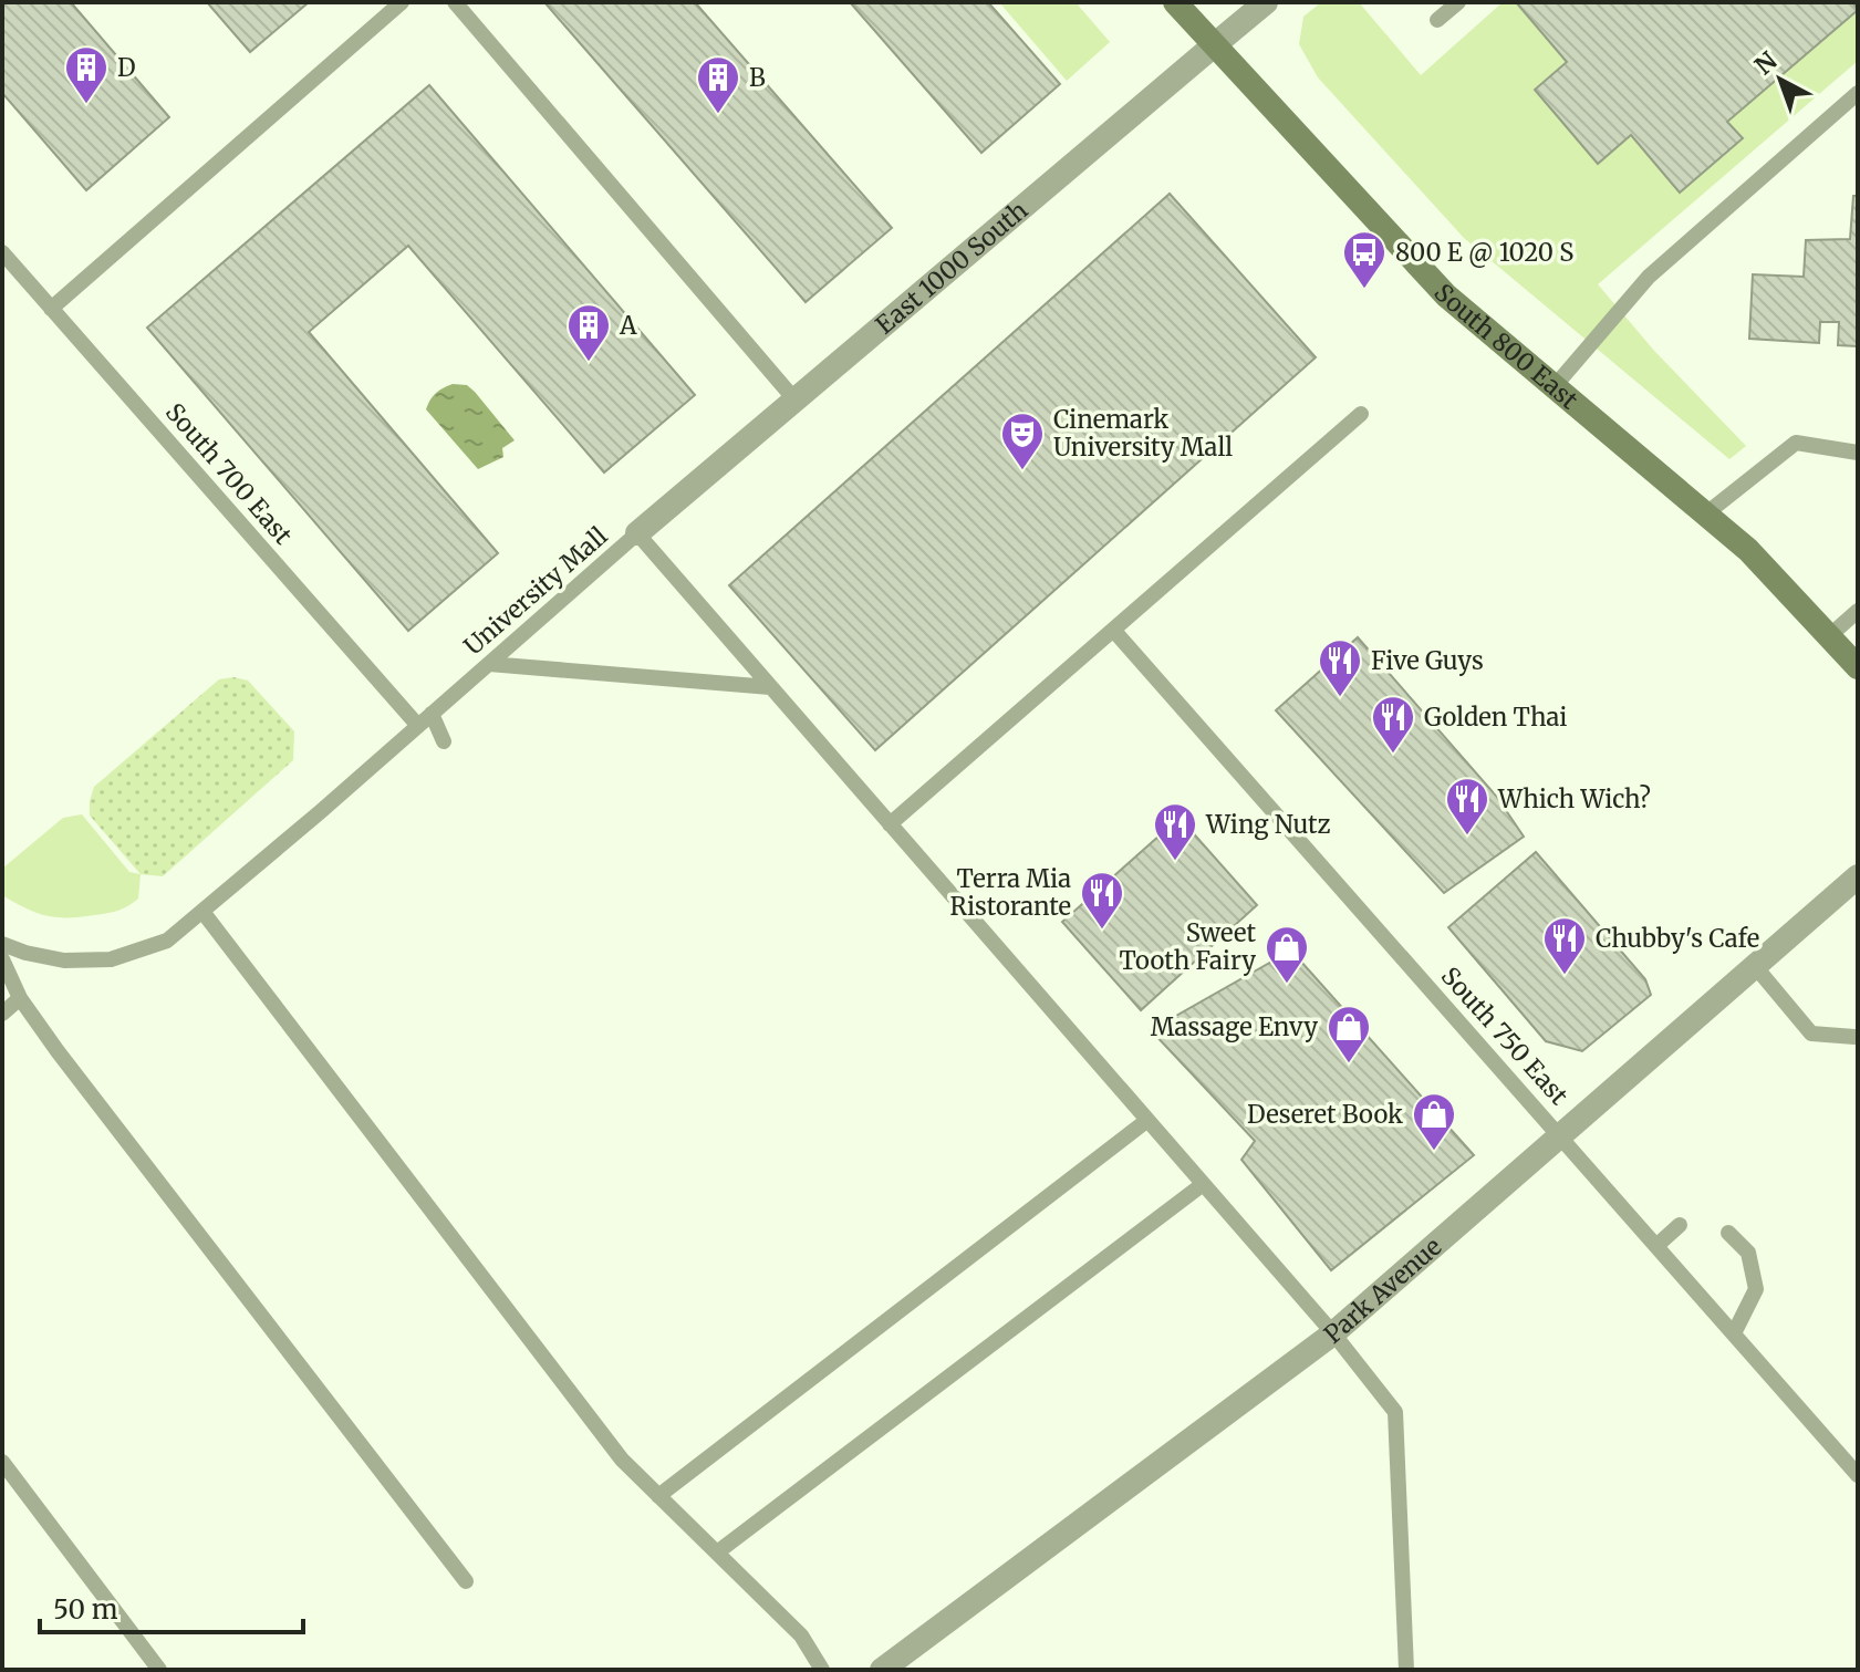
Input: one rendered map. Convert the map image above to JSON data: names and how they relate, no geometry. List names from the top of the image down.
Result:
{
  "streets": {
    "main road": ["South 800 East"],
    "street": ["East 1000 South", "Park Avenue"],
    "lane": ["South 700 East", "University Mall", "South 750 East"]
  },
  "crossings": [
    ["East 1000 South", "South 800 East"],
    ["East 1000 South", "University Mall"],
    ["South 700 East", "University Mall"],
    ["University Mall", "Park Avenue"],
    ["South 750 East", "Park Avenue"]
  ],
  "places": {
    "building": ["D", "B", "A"],
    "bus stop": ["800 E @ 1020 S"],
    "theatre": ["Cinemark University Mall"],
    "restaurant": [
      "Five Guys",
      "Golden Thai",
      "Which Wich?",
      "Wing Nutz",
      "Terra Mia Ristorante",
      "Chubby's Cafe"
    ],
    "shop": ["Sweet Tooth Fairy", "Massage Envy", "Deseret Book"]
  },
  "scale_bar": "50 m",
  "north": "top left"
}
